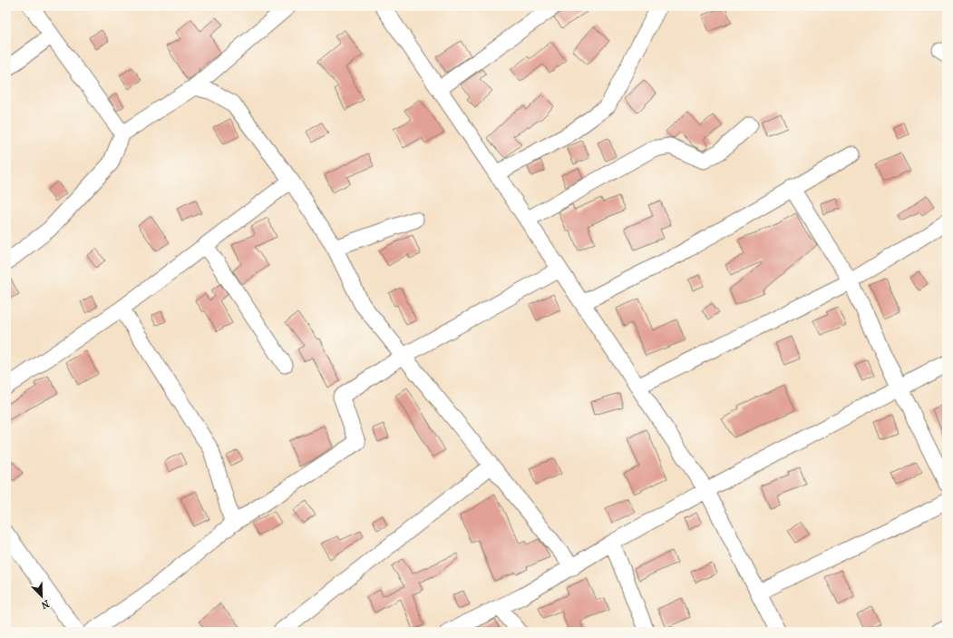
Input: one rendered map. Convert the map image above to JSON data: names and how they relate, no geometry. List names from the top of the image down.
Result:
{
  "north": "bottom right"
}
